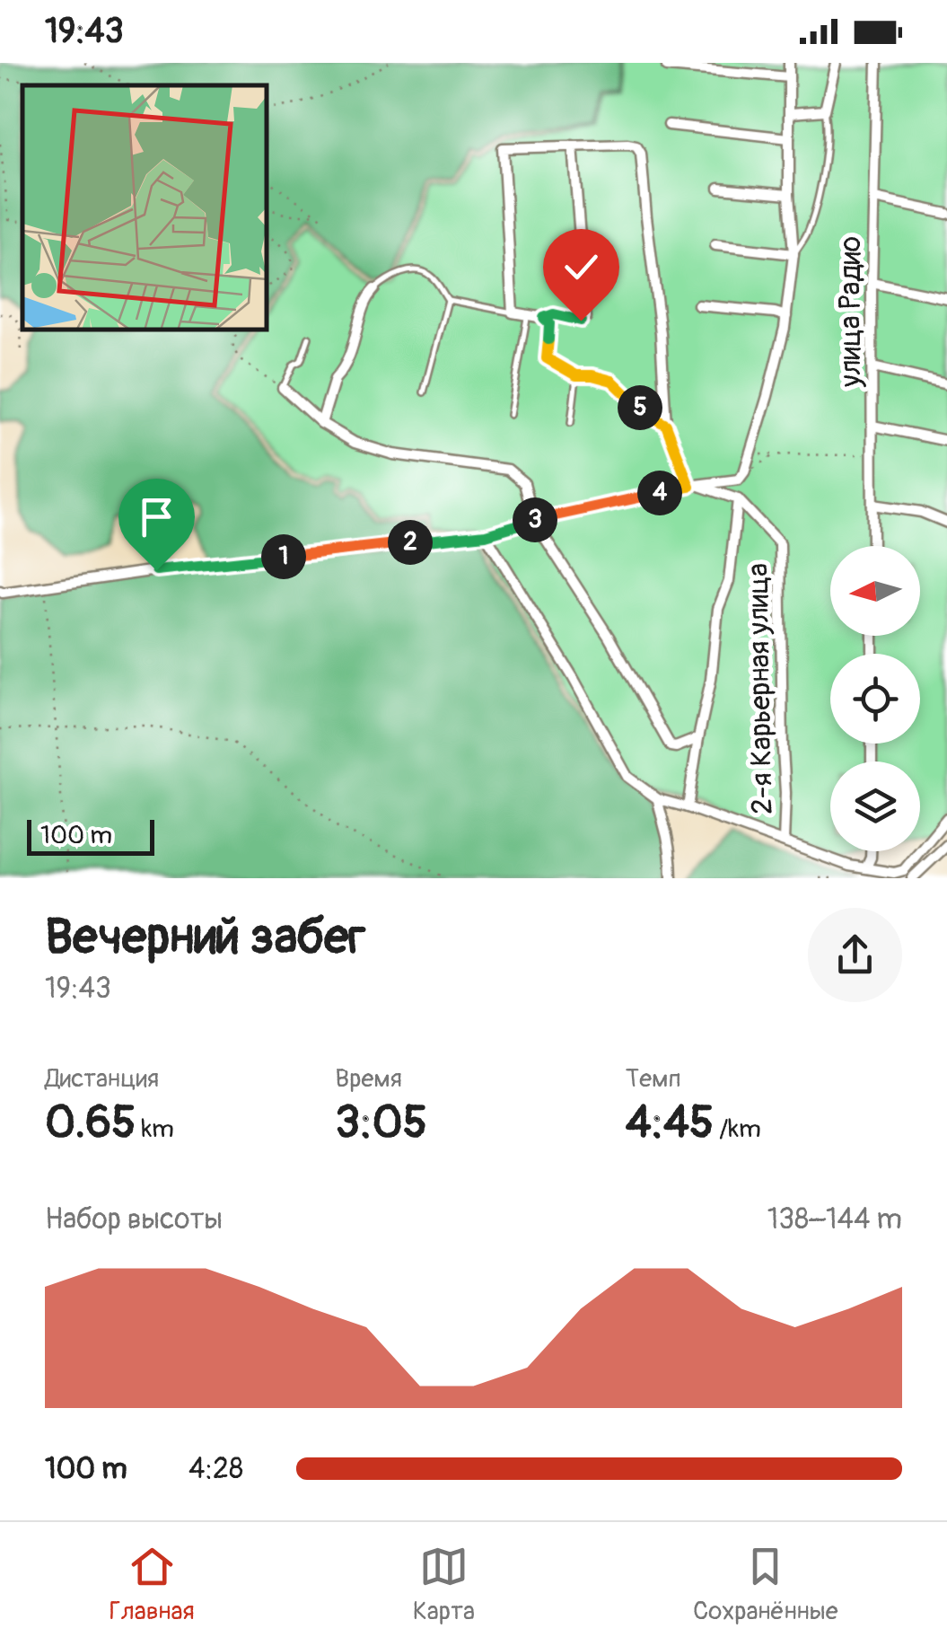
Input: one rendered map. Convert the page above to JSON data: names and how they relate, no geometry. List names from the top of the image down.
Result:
{
  "streets": {
    "street": ["улица Радио", "2-я Карьерная улица"]
  },
  "scale_bar": "100 m",
  "north": "left",
  "page": {
    "status": "19:43",
    "pins": [
      "5",
      "4",
      "3",
      "2",
      "1"
    ],
    "scale": "100 m",
    "heading": ["Вечерний забег", "19:43"],
    "stats": [
      ["Дистанция", "0.65 km"],
      ["Время", "3:05"],
      ["Темп", "4:45 /km"]
    ],
    "chart": ["Набор высоты", "138–144 m"],
    "list": [
      {
        "name": "100 m",
        "note": "4:28"
      }
    ],
    "tabs": ["Главная", "Карта", "Сохранённые"]
  }
}
